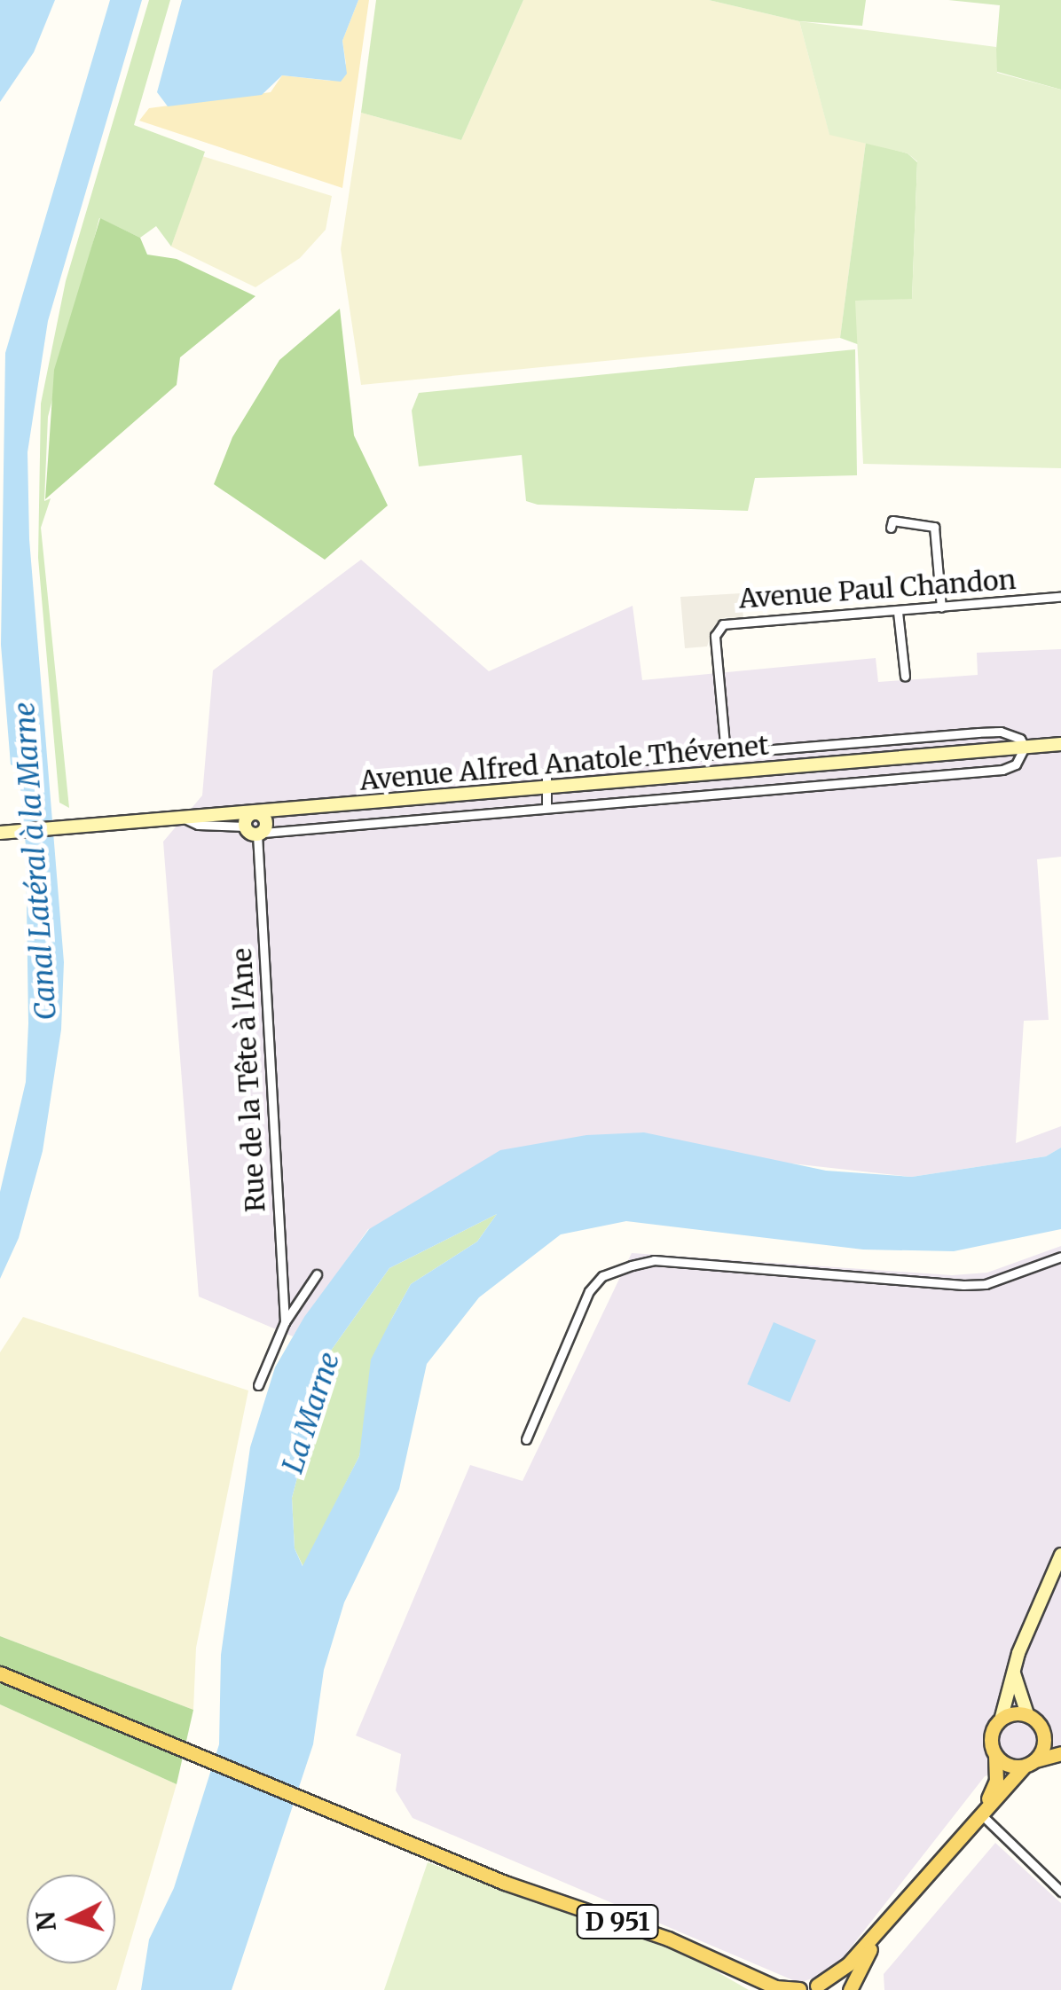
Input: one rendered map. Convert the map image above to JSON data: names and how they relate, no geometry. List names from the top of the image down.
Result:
{
  "streets": {
    "main road": ["Avenue Alfred Anatole Thévenet", "D 951"],
    "street": ["Avenue Paul Chandon", "Rue de la Tête à l'Ane"]
  },
  "crossings": [
    ["Avenue Alfred Anatole Thévenet", "Rue de la Tête à l'Ane"]
  ],
  "water": ["Canal Latéral à la Marne", "La Marne"],
  "north": "left"
}
